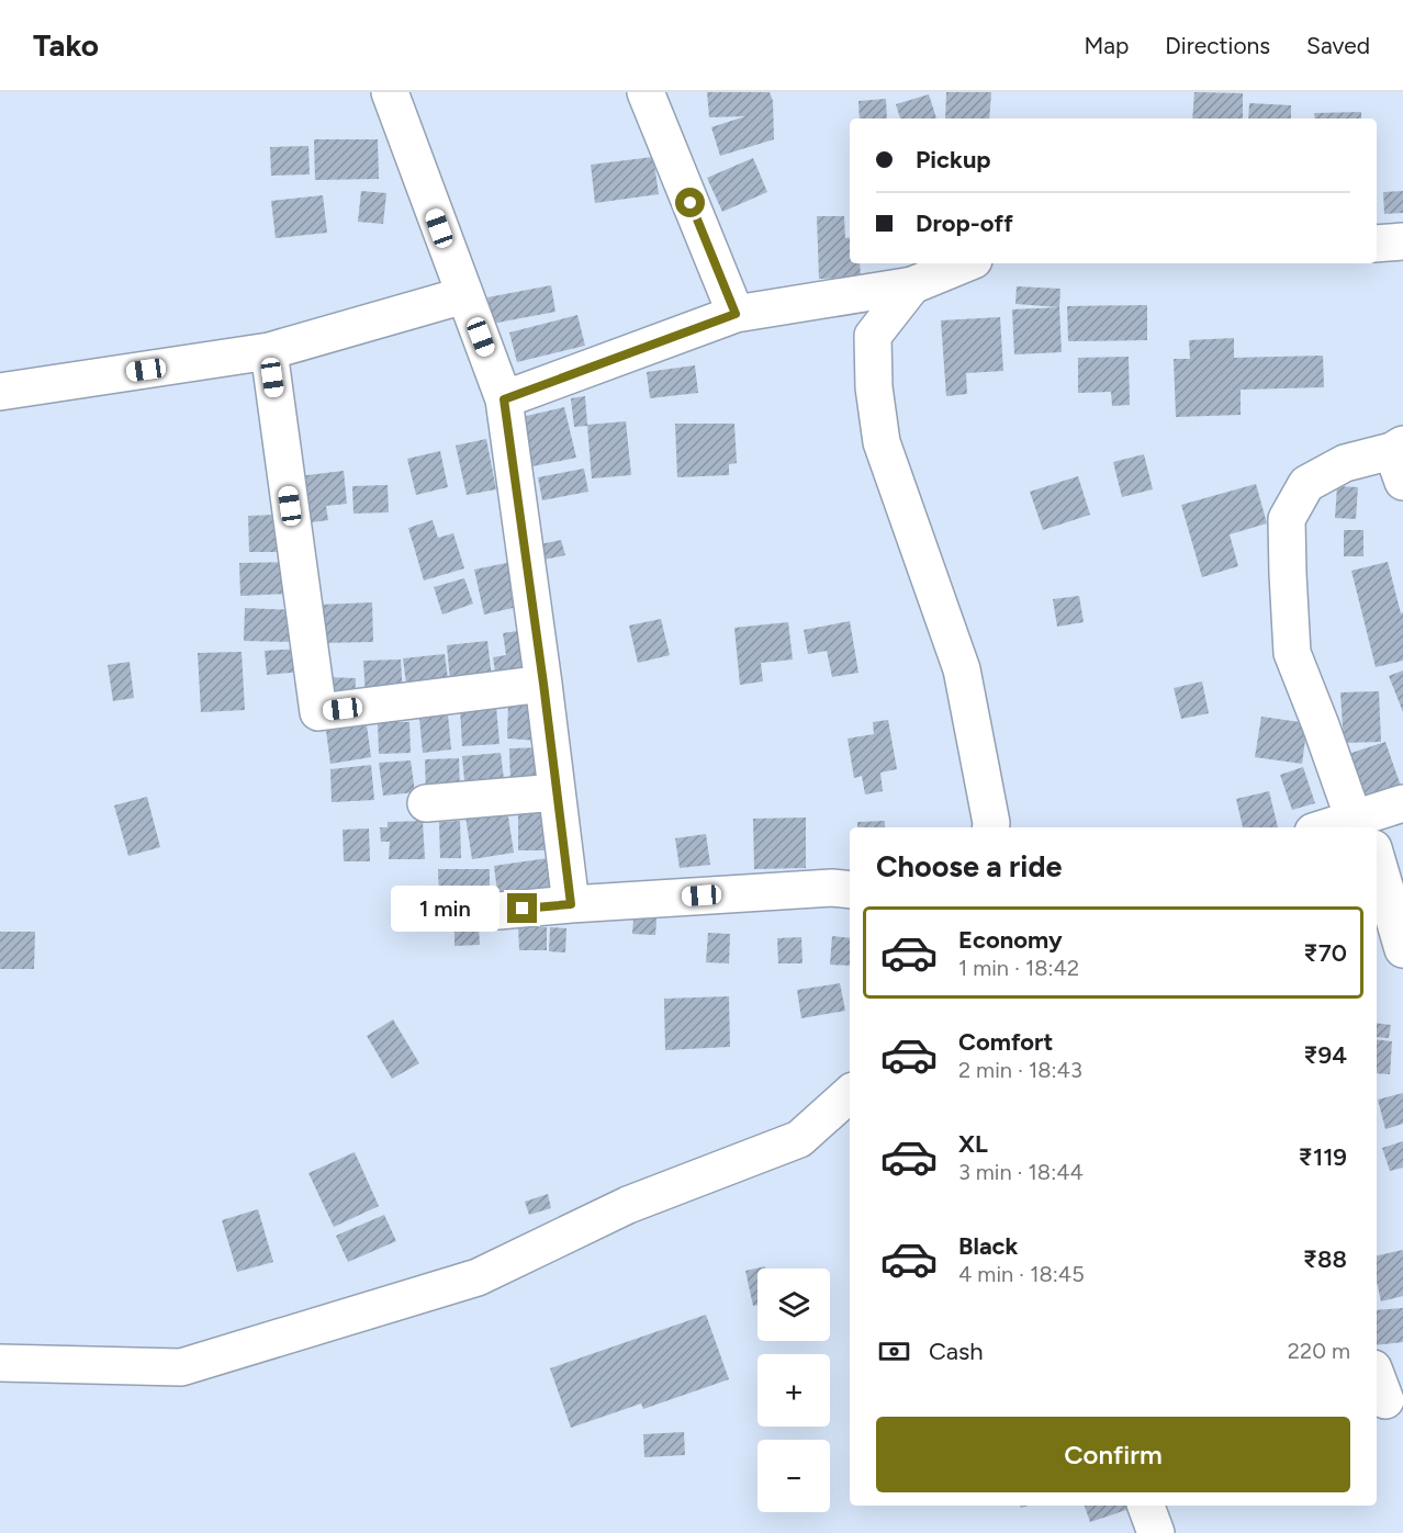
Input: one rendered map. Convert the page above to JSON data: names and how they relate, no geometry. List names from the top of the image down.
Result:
{
  "page": {
    "header": "Tako",
    "nav": ["Map", "Directions", "Saved"],
    "banner": ["Pickup", "Drop-off"],
    "heading": "Choose a ride",
    "bubble": "1 min",
    "list": [
      {
        "name": "Economy",
        "note": "1 min · 18:42",
        "value": "₹70"
      },
      {
        "name": "Comfort",
        "note": "2 min · 18:43",
        "value": "₹94"
      },
      {
        "name": "XL",
        "note": "3 min · 18:44",
        "value": "₹119"
      },
      {
        "name": "Black",
        "note": "4 min · 18:45",
        "value": "₹88"
      }
    ],
    "map_buttons": ["+", "−"],
    "pay": ["Cash", "220 m"],
    "buttons": "Confirm"
  }
}
